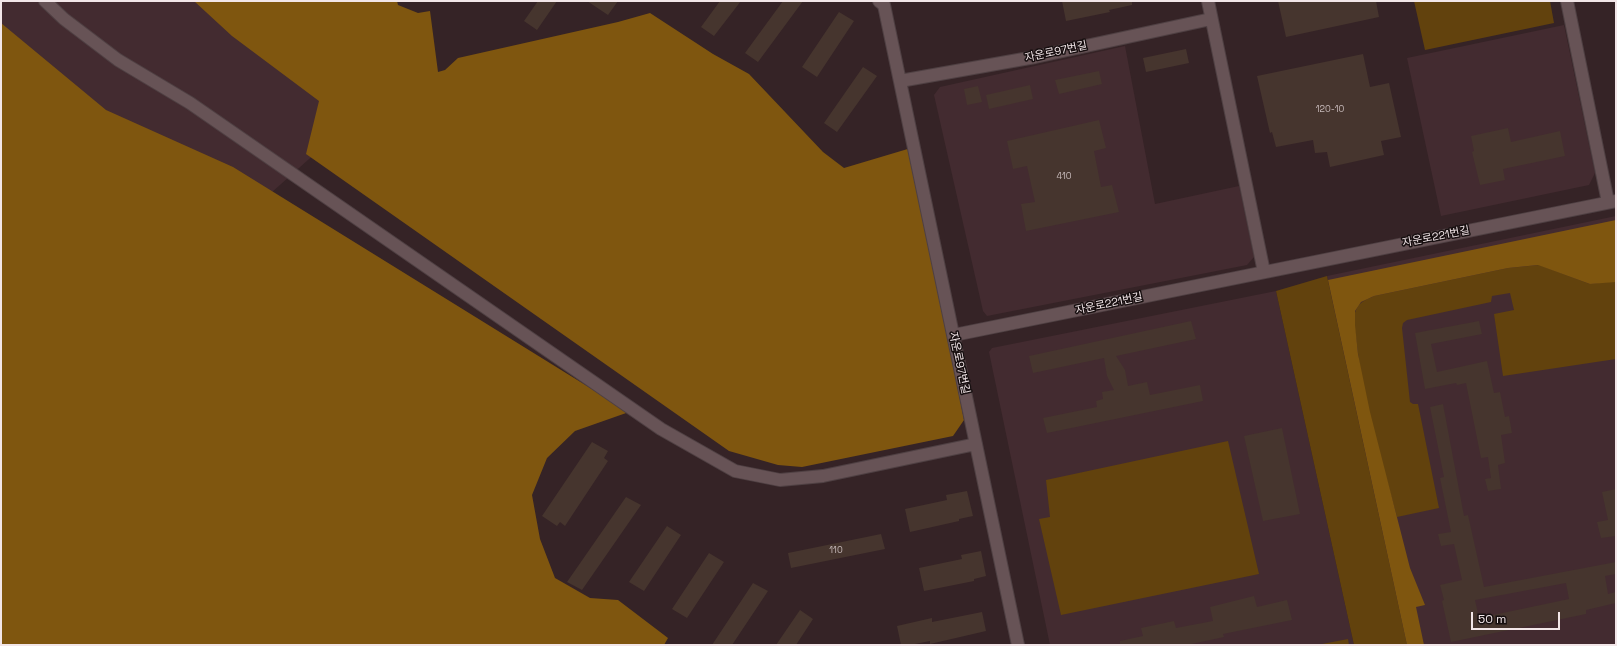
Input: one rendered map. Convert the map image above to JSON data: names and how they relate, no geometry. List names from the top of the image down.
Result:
{
  "streets": {
    "street": ["자운로97번길", "자운로221번길"]
  },
  "crossings": [
    ["자운로97번길", "자운로221번길"]
  ],
  "house_numbers": ["120-10", "410", "110"],
  "scale_bar": "50 m"
}
